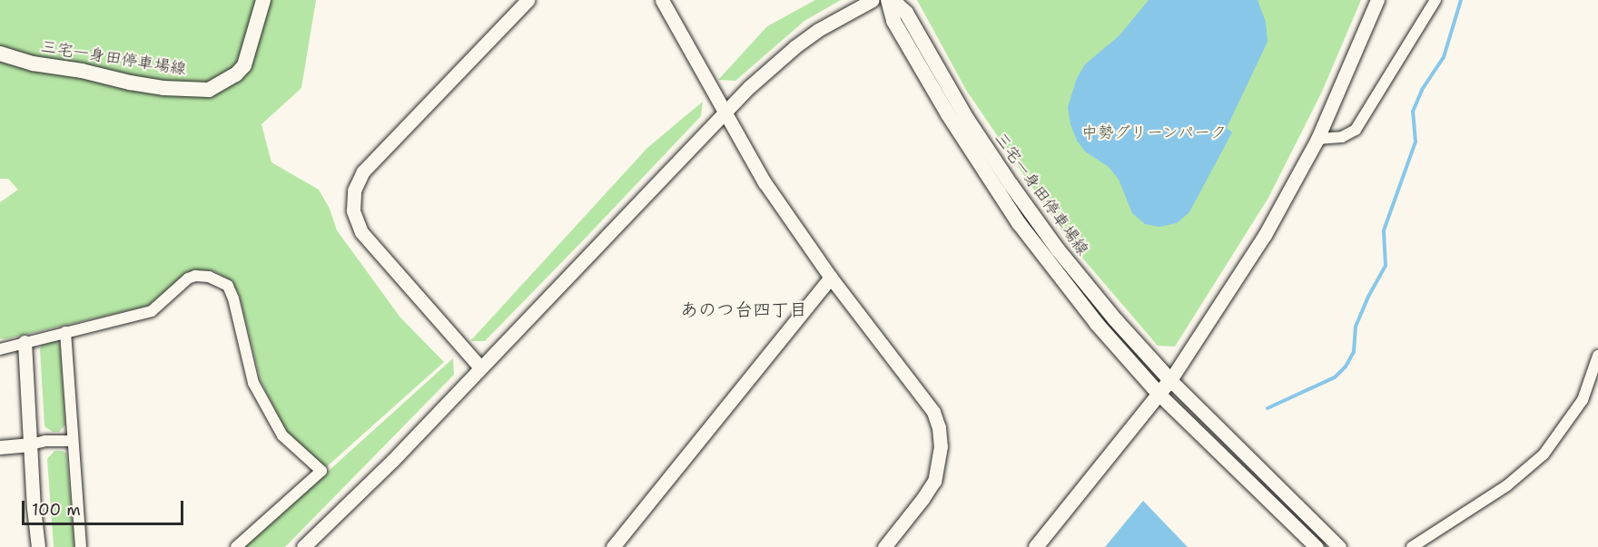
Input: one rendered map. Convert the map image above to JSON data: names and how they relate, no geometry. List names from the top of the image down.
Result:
{
  "streets": {
    "main road": ["三宅一身田停車場線"]
  },
  "districts": ["あのつ台四丁目"],
  "parks": ["中勢グリーンパーク"],
  "scale_bar": "100 m"
}
